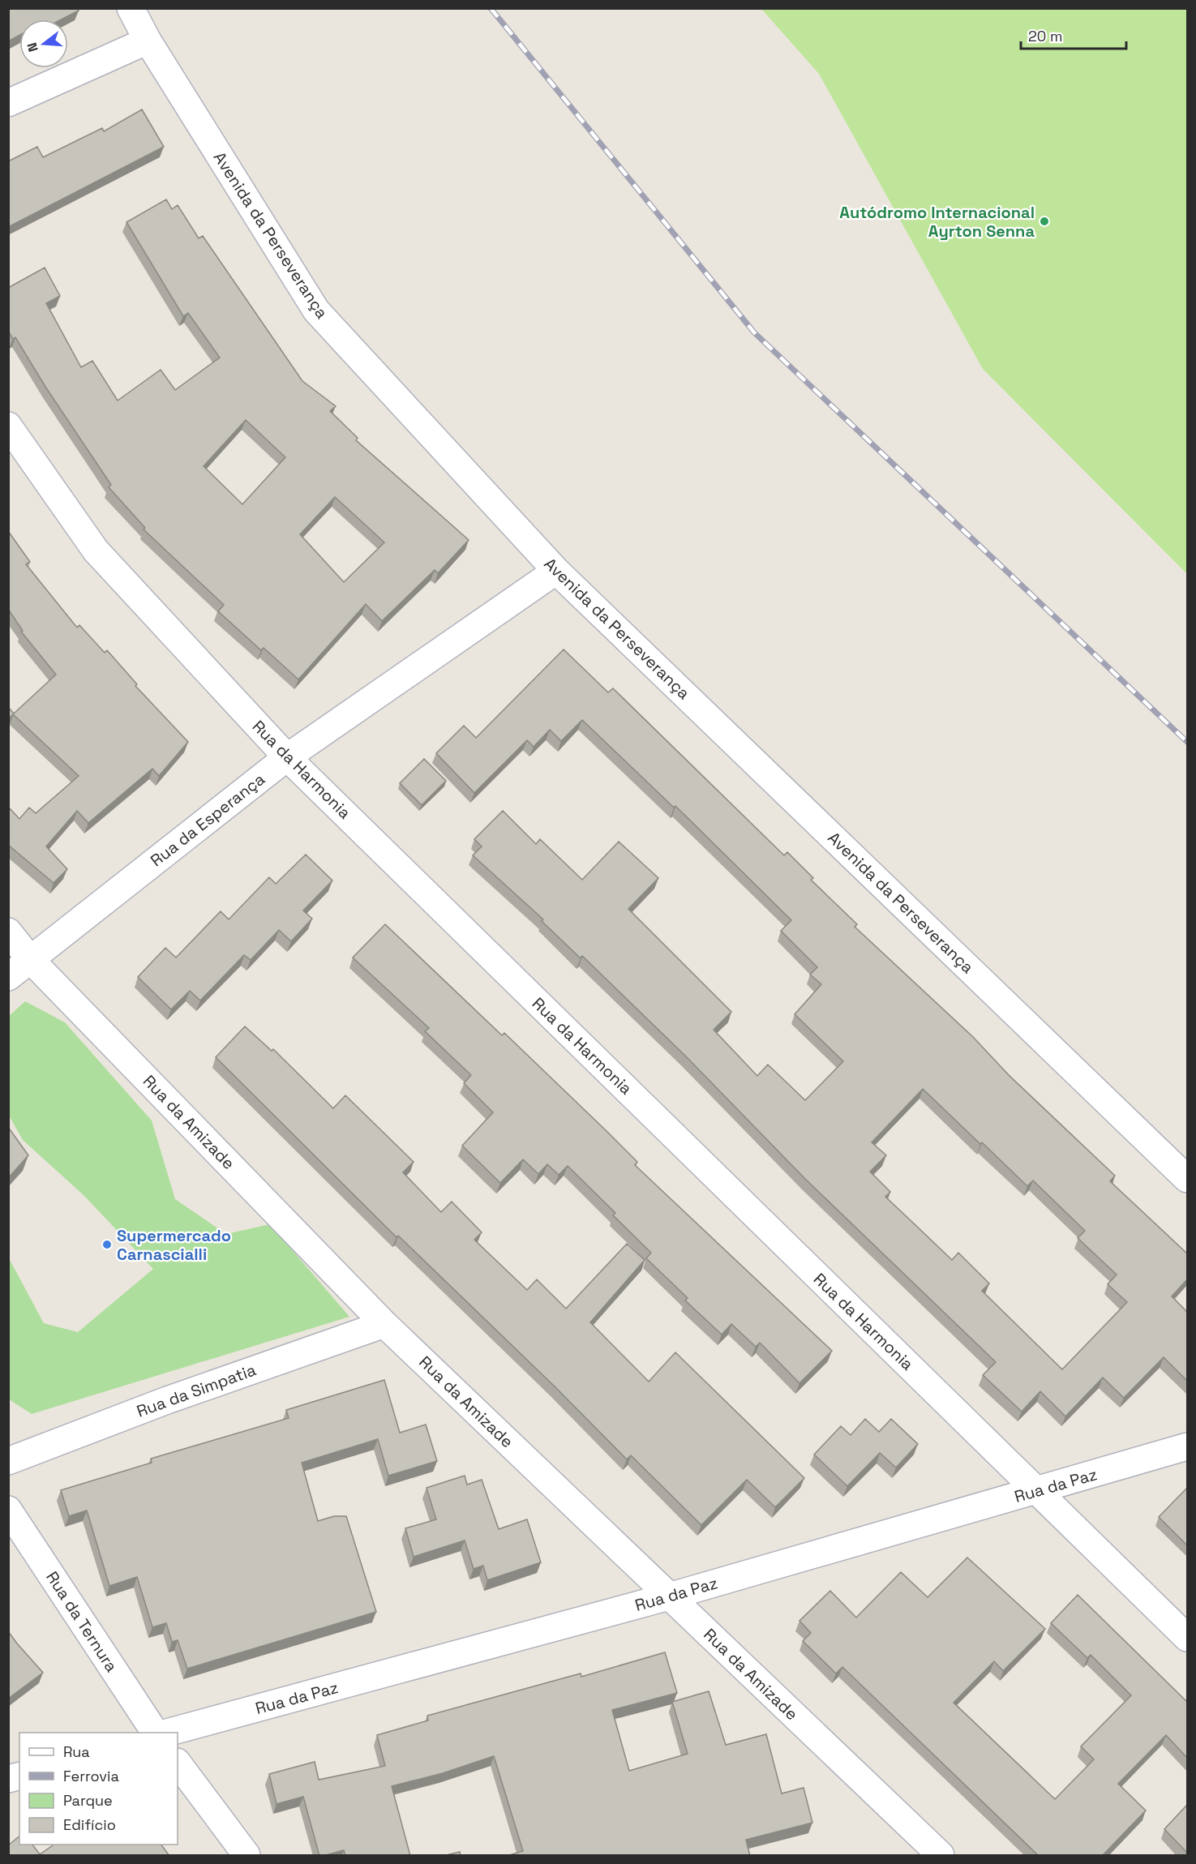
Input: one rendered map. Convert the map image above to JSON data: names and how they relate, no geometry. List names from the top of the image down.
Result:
{
  "streets": {
    "street": [
      "Avenida da Perseverança",
      "Rua da Harmonia",
      "Rua da Esperança",
      "Rua da Amizade",
      "Rua da Simpatia",
      "Rua da Paz",
      "Rua da Ternura"
    ]
  },
  "crossings": [
    ["Avenida da Perseverança", "Rua da Esperança"],
    ["Rua da Harmonia", "Rua da Esperança"],
    ["Rua da Harmonia", "Rua da Paz"],
    ["Rua da Esperança", "Rua da Amizade"],
    ["Rua da Amizade", "Rua da Simpatia"],
    ["Rua da Amizade", "Rua da Paz"]
  ],
  "places": ["Autódromo Internacional Ayrton Senna", "Supermercado Carnascialli"],
  "legend": [
    "Rua",
    "Ferrovia",
    "Parque",
    "Edifício"
  ],
  "scale_bar": "20 m",
  "north": "left"
}
